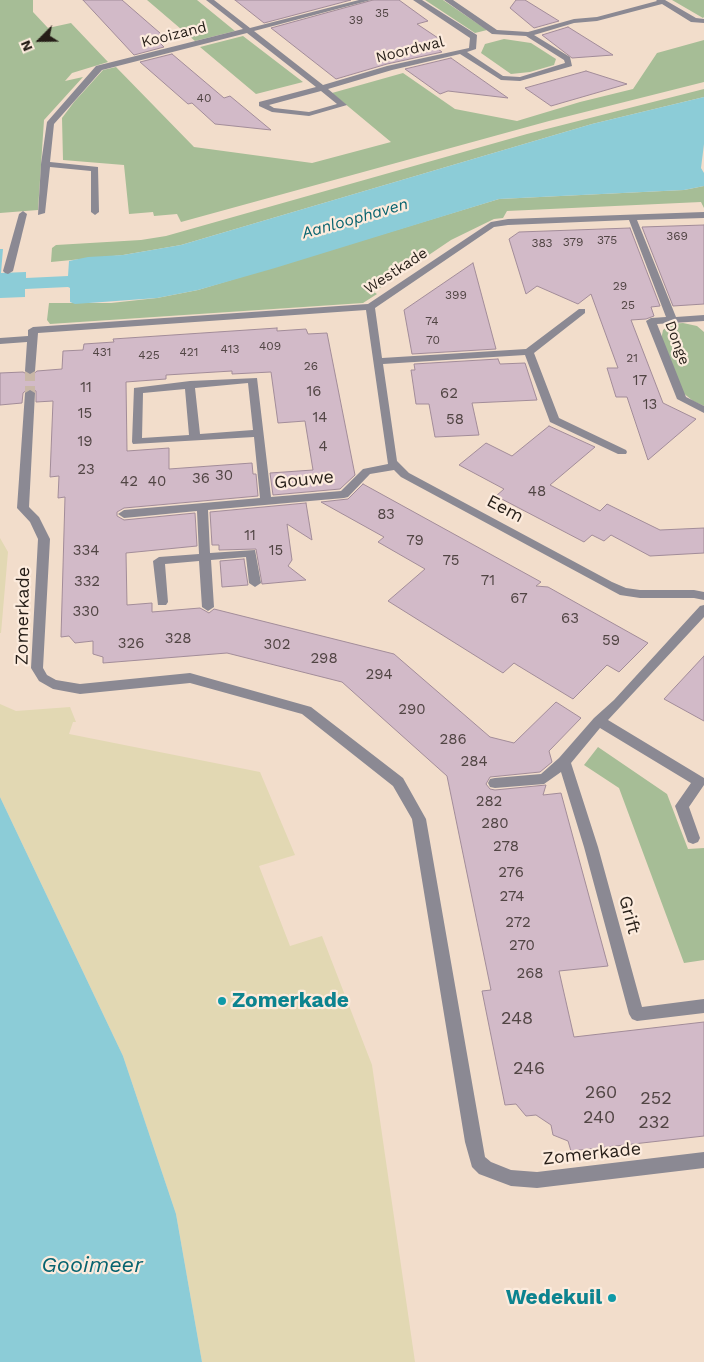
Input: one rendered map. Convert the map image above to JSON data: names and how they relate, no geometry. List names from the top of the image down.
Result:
{
  "streets": {
    "street": [
      "Kooizand",
      "Noordwal",
      "Westkade",
      "Donge",
      "Gouwe",
      "Eem",
      "Zomerkade",
      "Grift"
    ]
  },
  "crossings": [
    ["Kooizand", "Noordwal"],
    ["Westkade", "Donge"],
    ["Gouwe", "Eem"]
  ],
  "water": ["Aanloophaven", "Gooimeer"],
  "places": ["Zomerkade", "Wedekuil"],
  "house_numbers": [
    "35",
    "39",
    "40",
    "369",
    "375",
    "379",
    "383",
    "29",
    "399",
    "25",
    "74",
    "70",
    "409",
    "413",
    "431",
    "421",
    "425",
    "21",
    "26",
    "17",
    "11",
    "16",
    "62",
    "13",
    "15",
    "14",
    "58",
    "19",
    "4",
    "23",
    "30",
    "36",
    "42",
    "40",
    "48",
    "83",
    "11",
    "79",
    "334",
    "15",
    "75",
    "71",
    "332",
    "67",
    "330",
    "63",
    "328",
    "59",
    "326",
    "302",
    "298",
    "294",
    "290",
    "286",
    "284",
    "282",
    "280",
    "278",
    "276",
    "274",
    "272",
    "270",
    "268",
    "248",
    "246",
    "260",
    "252",
    "240",
    "232"
  ],
  "north": "bottom left"
}
